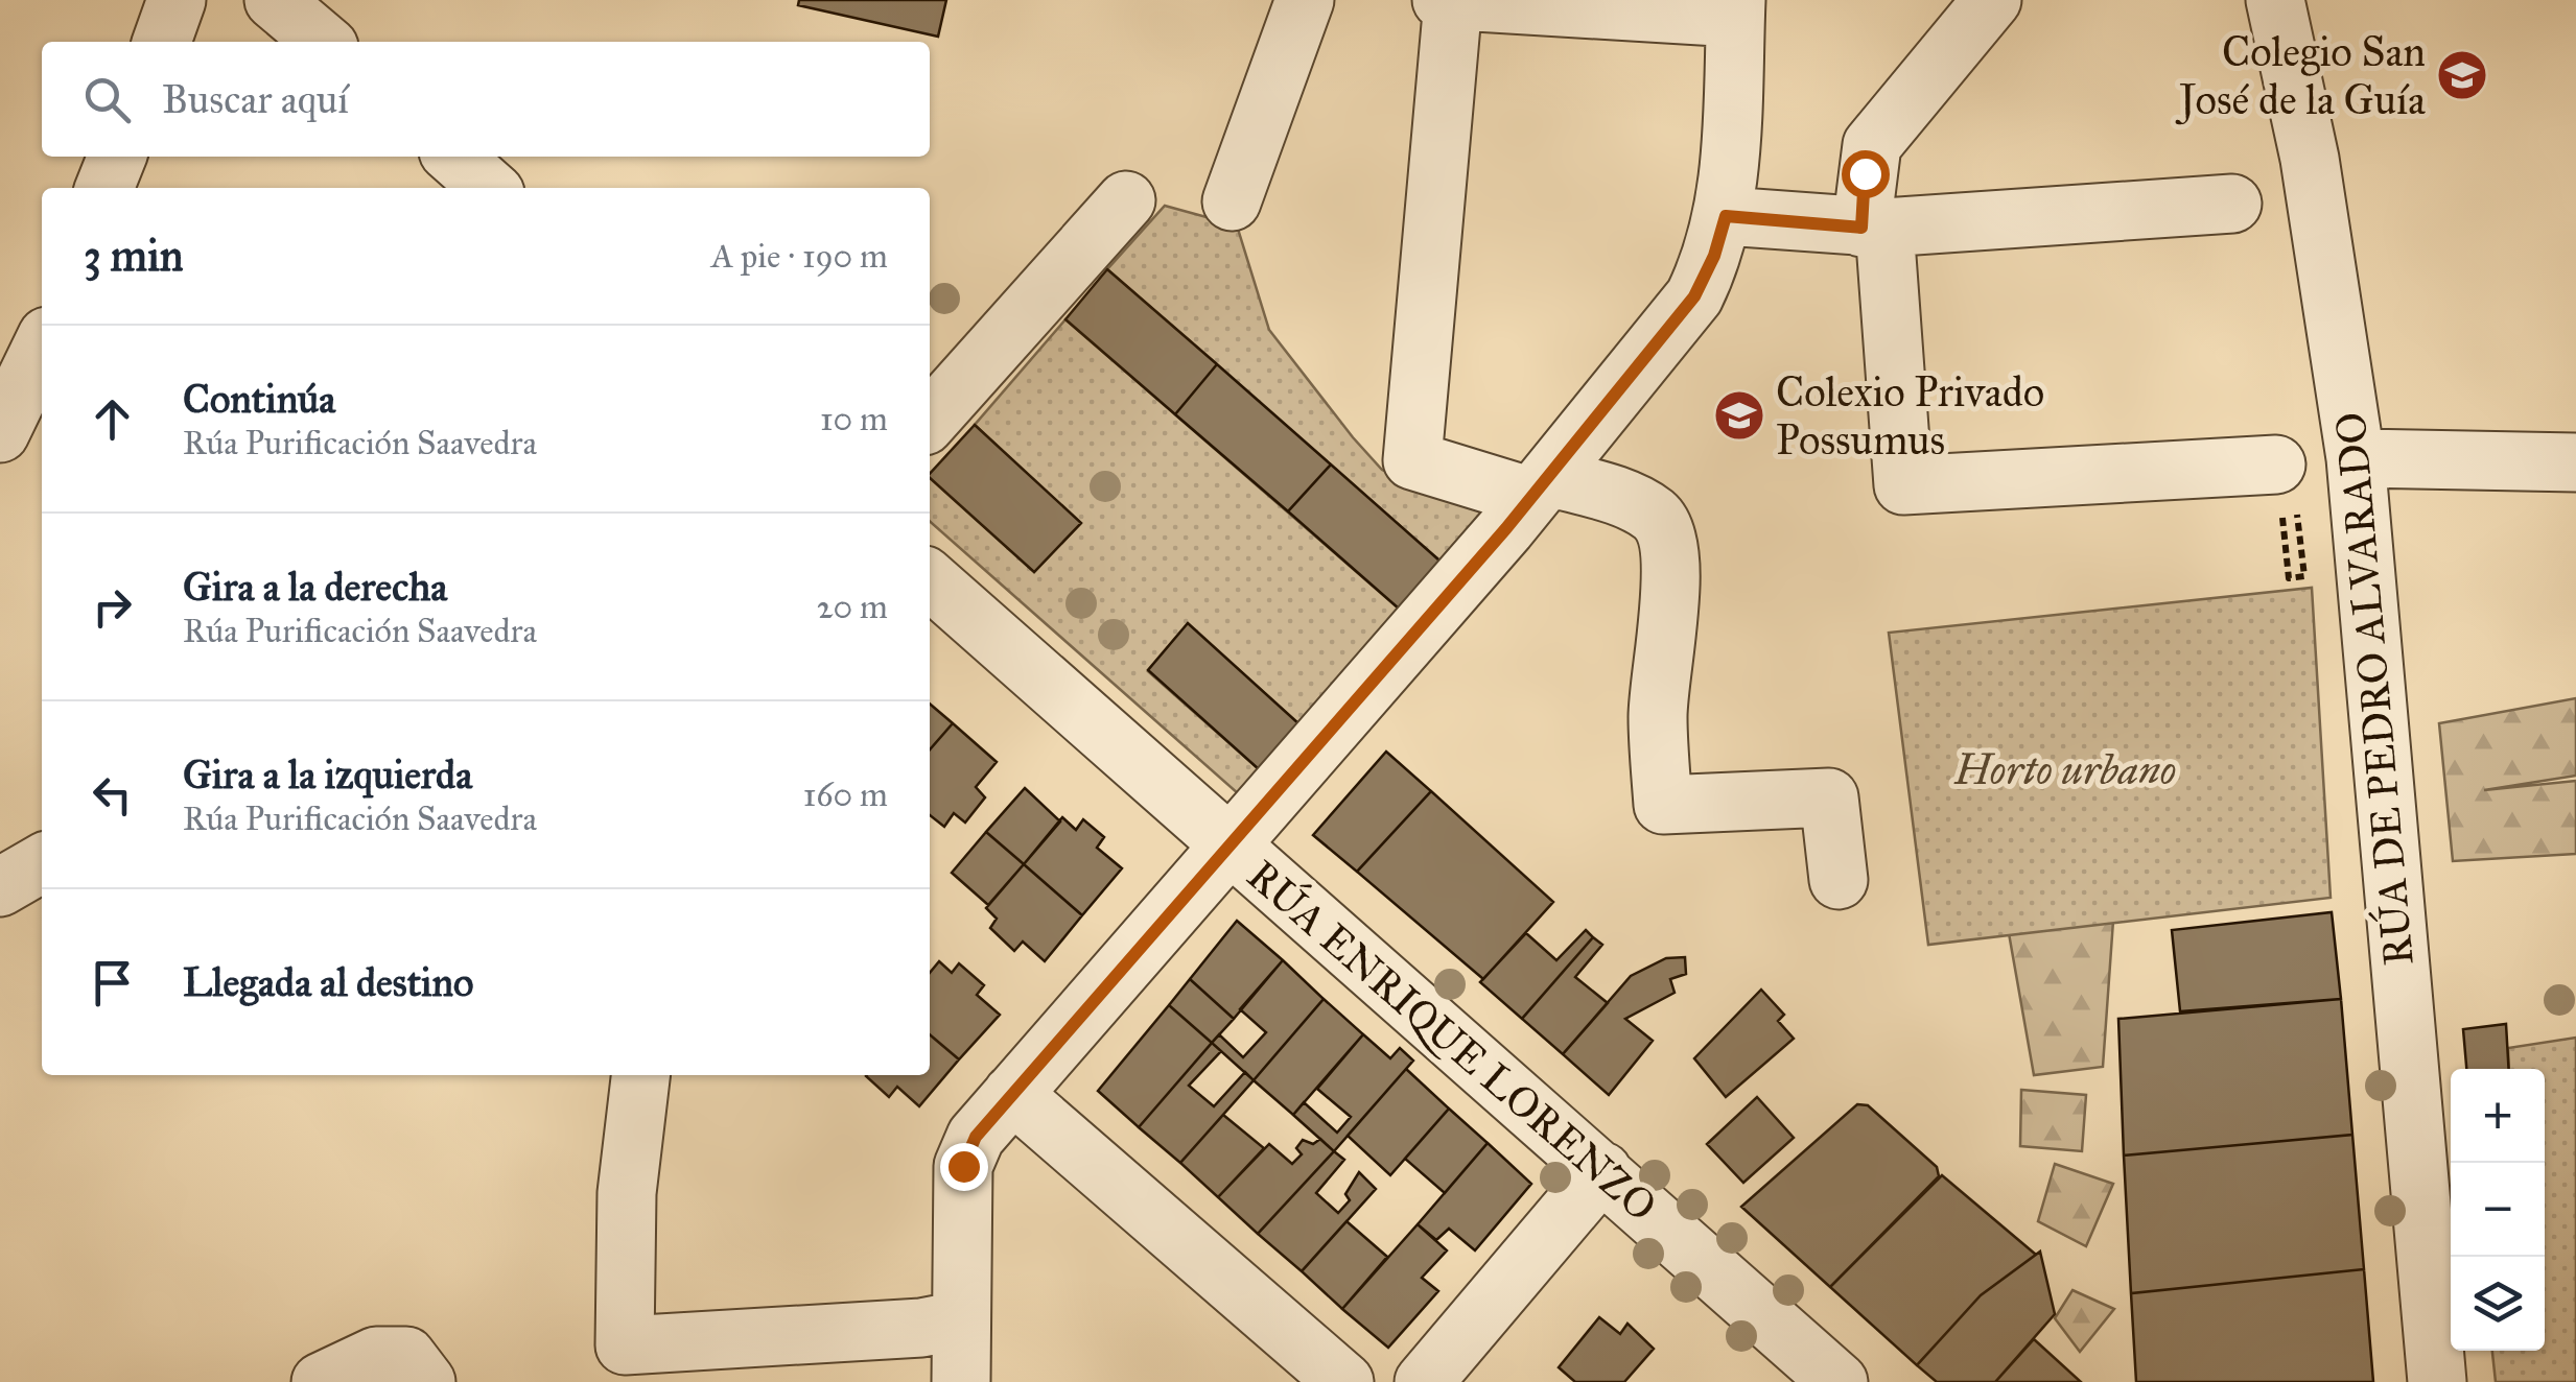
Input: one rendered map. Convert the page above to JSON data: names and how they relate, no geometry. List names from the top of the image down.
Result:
{
  "streets": {
    "street": ["RÚA DE PEDRO ALVARADO", "RÚA ENRIQUE LORENZO"]
  },
  "parks": ["Horto urbano"],
  "places": {
    "school or university": ["Colegio San José de la Guía", "Colexio Privado Possumus"]
  },
  "page": {
    "search": "Buscar aquí",
    "heading": ["3 min", "A pie · 190 m"],
    "list": [
      ["Continúa", "Rúa Purificación Saavedra", "10 m"],
      ["Gira a la derecha", "Rúa Purificación Saavedra", "20 m"],
      ["Gira a la izquierda", "Rúa Purificación Saavedra", "160 m"],
      "Llegada al destino"
    ],
    "map_buttons": ["+", "−"]
  }
}
